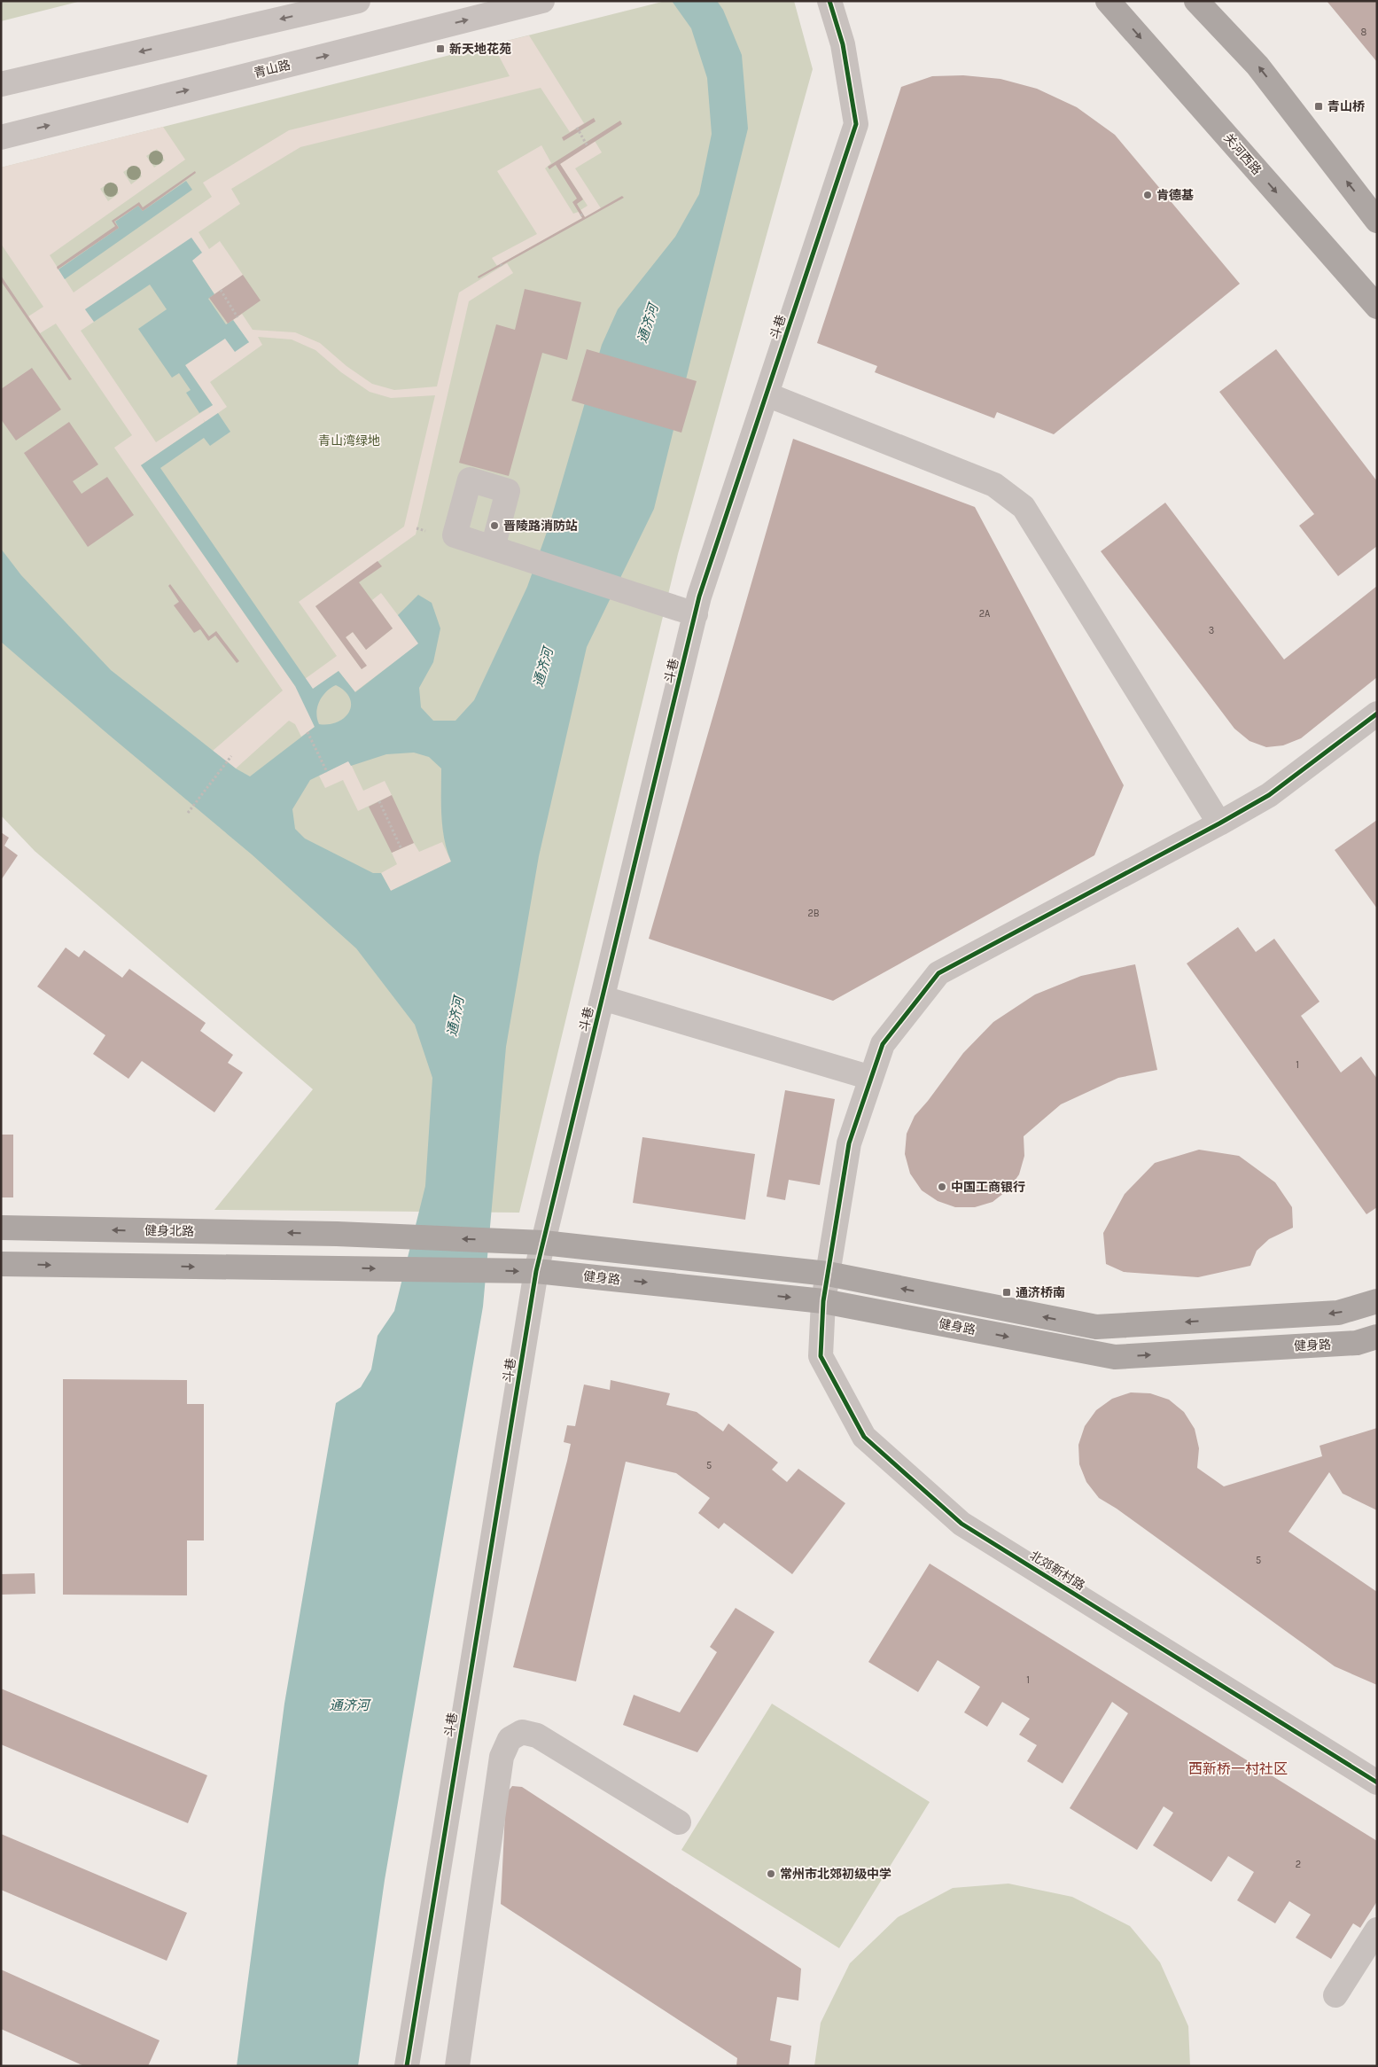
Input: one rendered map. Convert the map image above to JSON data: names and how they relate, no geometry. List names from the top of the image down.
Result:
{
  "streets": {
    "main road": ["关河西路", "健身北路", "健身路"],
    "street": ["青山路", "斗巷", "北郊新村路"]
  },
  "crossings": [
    ["斗巷", "健身北路"],
    ["斗巷", "健身路"],
    ["健身路", "北郊新村路"]
  ],
  "one_way": ["健身北路"],
  "districts": ["西新桥一村社区"],
  "water": ["通济河"],
  "parks": ["青山湾绿地"],
  "places": {
    "transit": ["新天地花苑", "青山桥", "通济桥南"],
    "other": [
      "肯德基",
      "晋陵路消防站",
      "中国工商银行",
      "常州市北郊初级中学"
    ]
  },
  "house_numbers": [
    "8",
    "2A",
    "3",
    "2B",
    "1",
    "5",
    "5",
    "1",
    "2"
  ]
}
